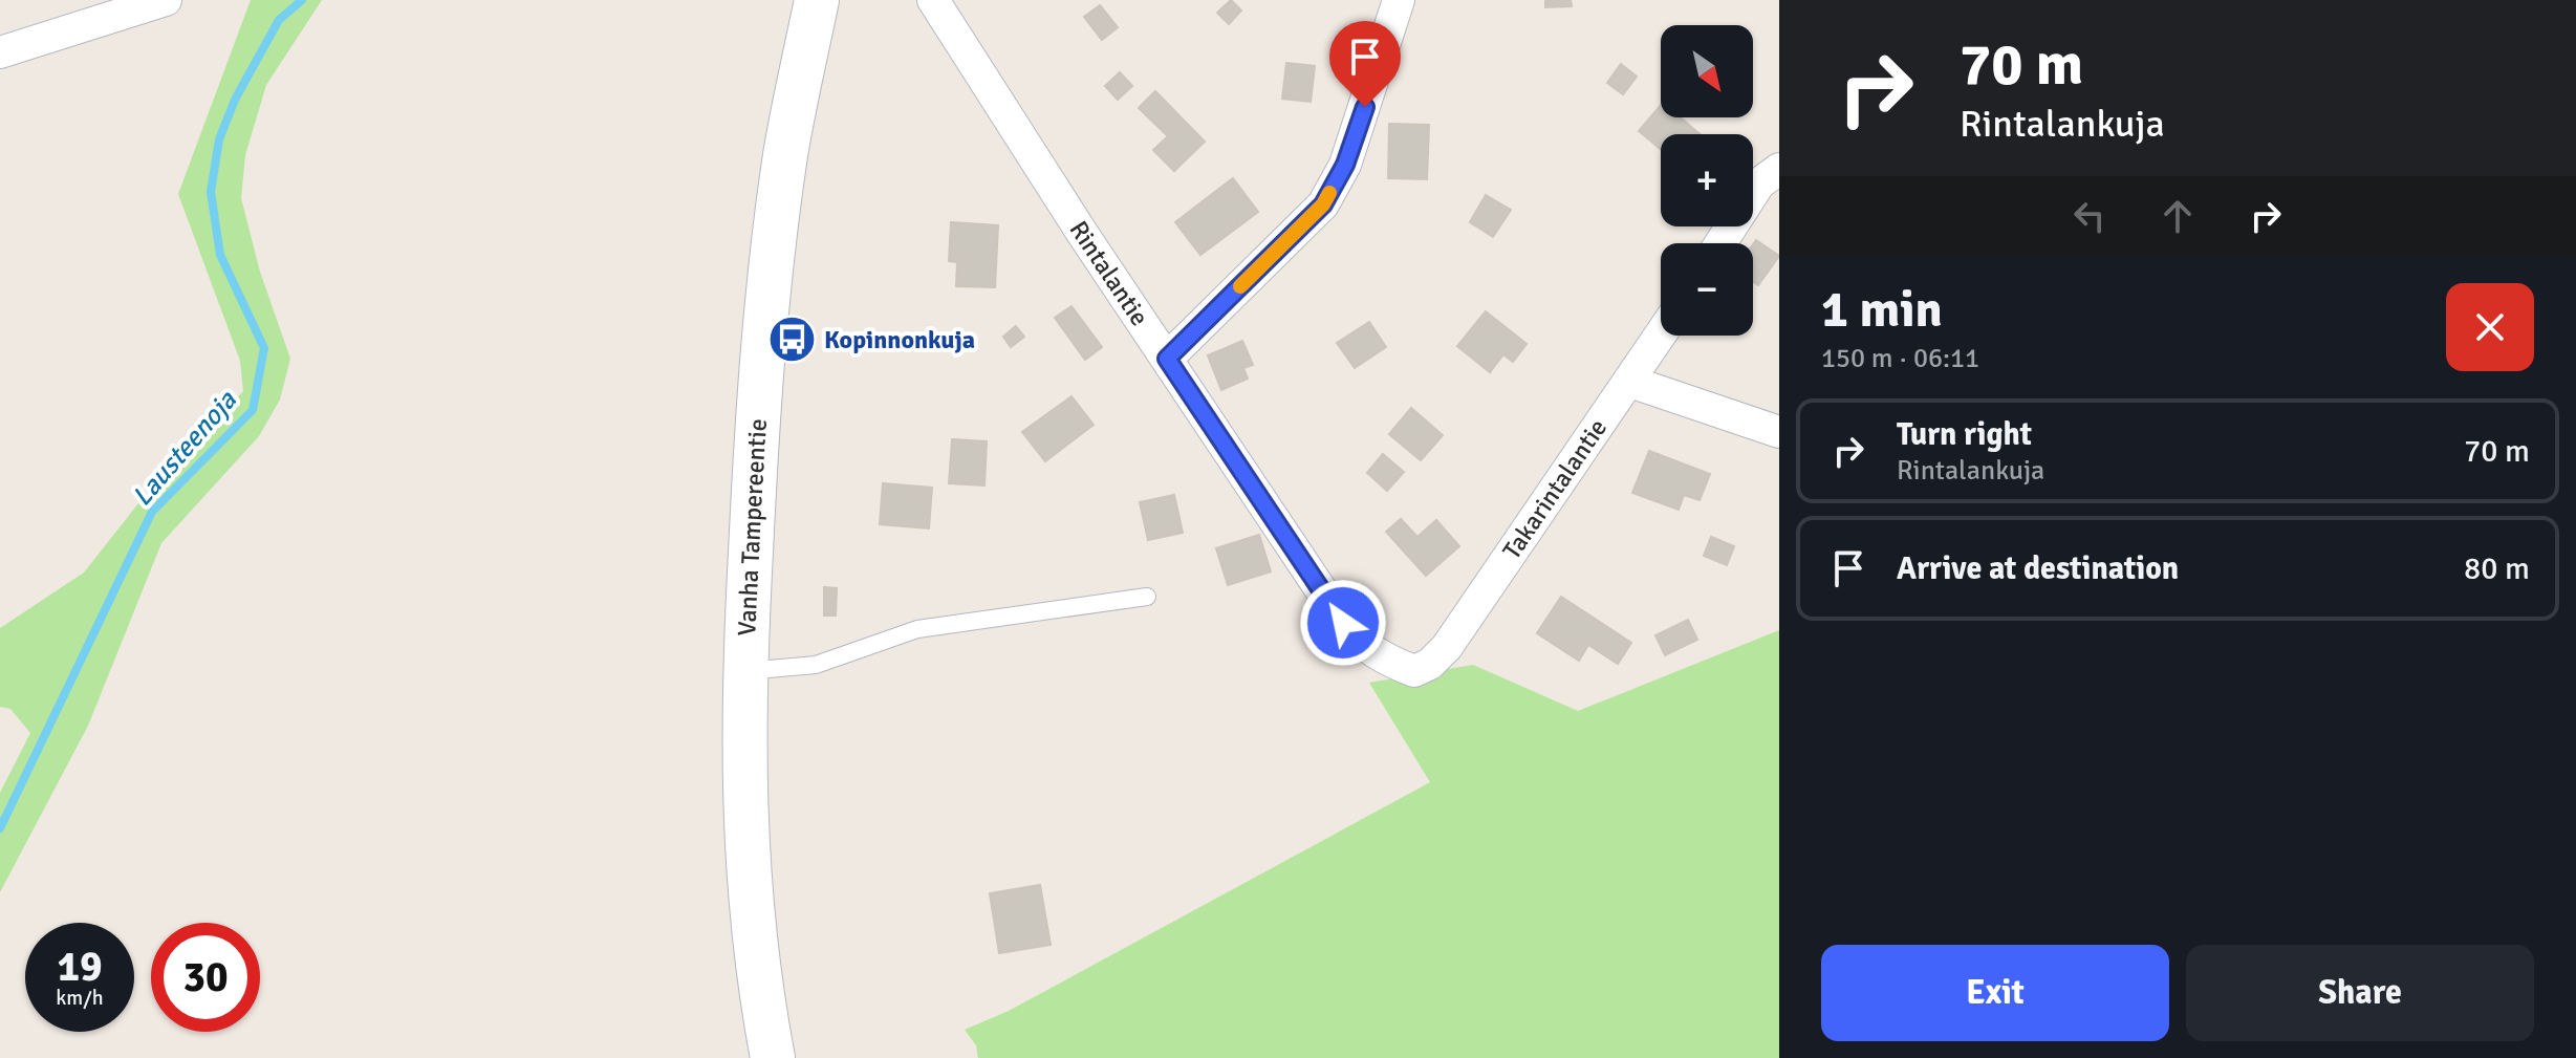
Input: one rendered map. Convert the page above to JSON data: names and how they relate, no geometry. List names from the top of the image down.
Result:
{
  "streets": {
    "main road": ["Vanha Tampereentie"],
    "street": ["Rintalantie", "Takarintalantie"]
  },
  "crossings": [
    ["Rintalantie", "Takarintalantie"]
  ],
  "water": ["Lausteenoja"],
  "places": {
    "bus stop": ["Kopinnonkuja"]
  },
  "north": "bottom right",
  "page": {
    "turn": ["70 m", "Rintalankuja"],
    "map_buttons": ["+", "−"],
    "heading": ["1 min", "150 m · 06:11"],
    "list": [
      {
        "name": "Turn right",
        "note": "Rintalankuja",
        "value": "70 m"
      },
      {
        "name": "Arrive at destination",
        "value": "80 m"
      }
    ],
    "speed": "19 km/h",
    "limit": "30",
    "buttons": ["Exit", "Share"]
  }
}
